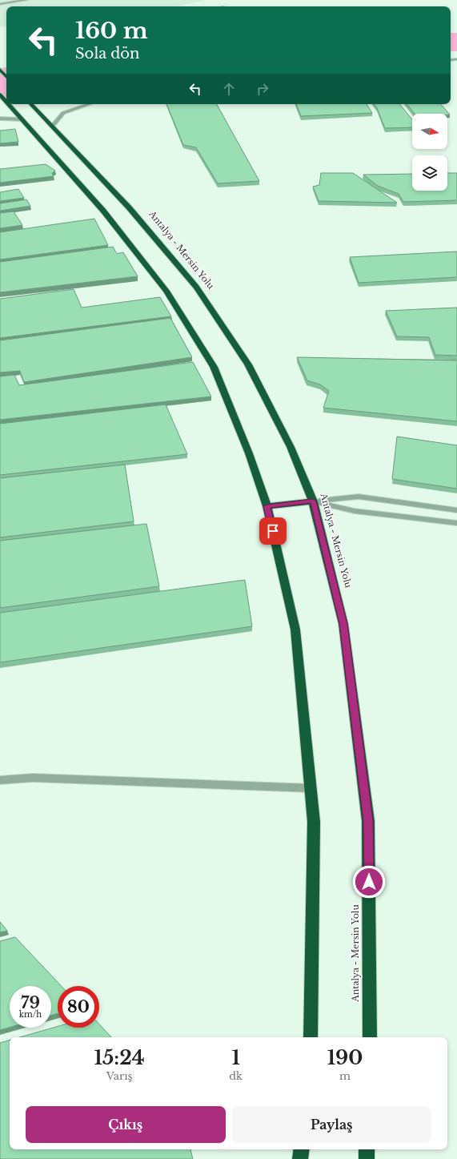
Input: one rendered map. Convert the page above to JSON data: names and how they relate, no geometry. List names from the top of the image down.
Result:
{
  "streets": {
    "highway": ["Antalya - Mersin Yolu"]
  },
  "north": "right",
  "page": {
    "turn": ["160 m", "Sola dön"],
    "speed": "79 km/h",
    "limit": "80",
    "eta": [
      "15:24",
      "Varış",
      "1",
      "dk",
      "190",
      "m"
    ],
    "buttons": ["Çıkış", "Paylaş"]
  }
}
